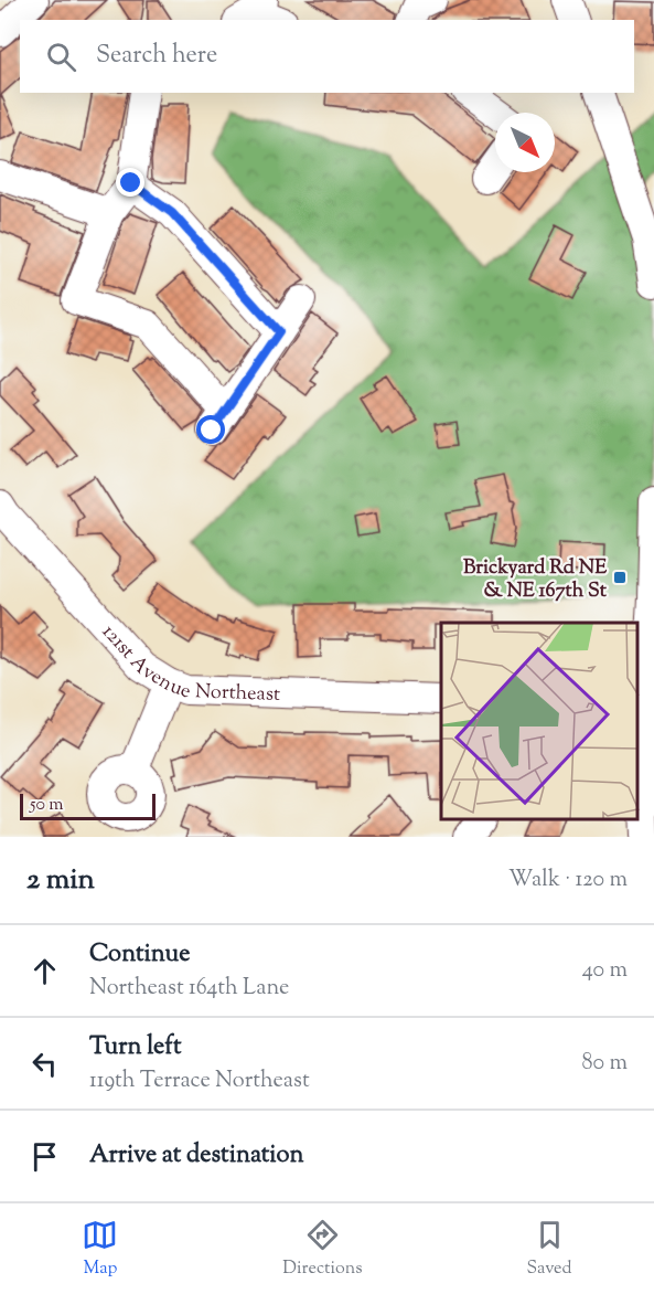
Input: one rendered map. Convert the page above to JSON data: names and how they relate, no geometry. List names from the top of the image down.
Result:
{
  "streets": {
    "street": ["121st Avenue Northeast"]
  },
  "places": {
    "transit": ["Brickyard Rd NE & NE 167th St"]
  },
  "scale_bar": "50 m",
  "north": "bottom right",
  "page": {
    "search": "Search here",
    "scale": "50 m",
    "heading": ["2 min", "Walk · 120 m"],
    "list": [
      ["Continue", "Northeast 164th Lane", "40 m"],
      ["Turn left", "119th Terrace Northeast", "80 m"],
      "Arrive at destination"
    ],
    "nav": ["Map", "Directions", "Saved"]
  }
}
